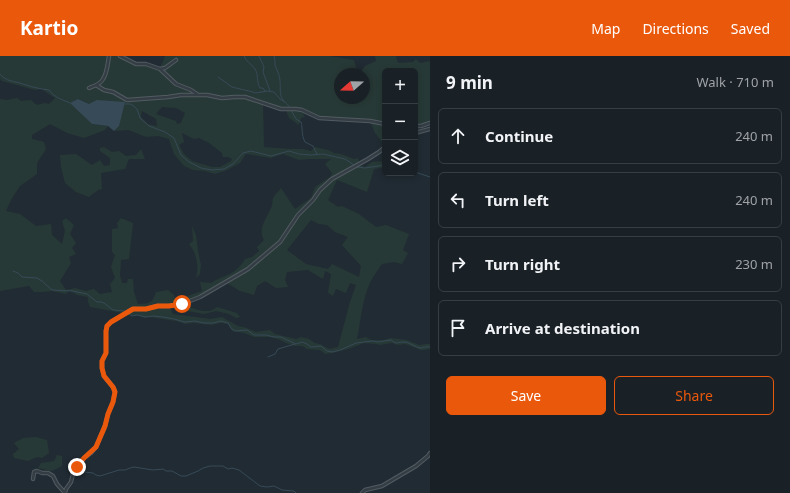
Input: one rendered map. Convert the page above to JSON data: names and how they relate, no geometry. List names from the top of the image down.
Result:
{
  "north": "left",
  "page": {
    "header": "Kartio",
    "nav": ["Map", "Directions", "Saved"],
    "heading": ["9 min", "Walk · 710 m"],
    "map_buttons": ["+", "−"],
    "list": [
      ["Continue", "240 m"],
      ["Turn left", "240 m"],
      ["Turn right", "230 m"],
      "Arrive at destination"
    ],
    "buttons": ["Save", "Share"]
  }
}
